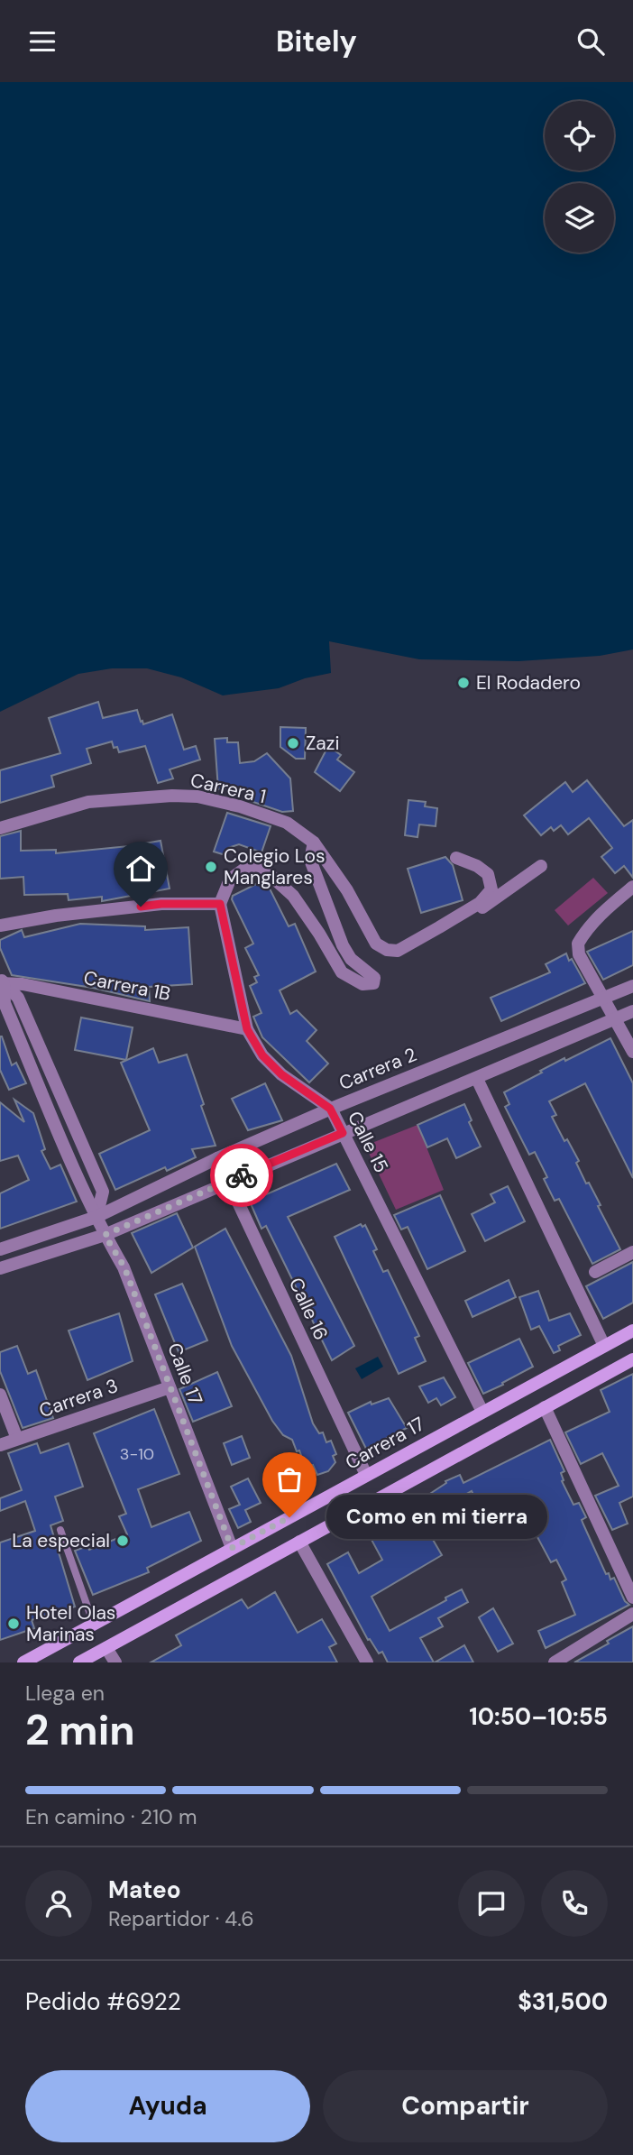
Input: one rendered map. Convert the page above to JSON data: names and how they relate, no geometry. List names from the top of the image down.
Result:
{
  "streets": {
    "main road": ["Carrera 17"],
    "street": [
      "Carrera 1",
      "Carrera 1B",
      "Carrera 2",
      "Calle 15",
      "Calle 16",
      "Calle 17",
      "Carrera 3"
    ]
  },
  "crossings": [
    ["Carrera 1B", "Calle 15"],
    ["Carrera 1B", "Calle 17"],
    ["Carrera 2", "Calle 15"],
    ["Carrera 2", "Calle 16"],
    ["Carrera 2", "Calle 17"],
    ["Calle 15", "Carrera 17"],
    ["Calle 16", "Carrera 17"],
    ["Calle 17", "Carrera 3"],
    ["Calle 17", "Carrera 17"]
  ],
  "places": [
    "El Rodadero",
    "Zazi",
    "Colegio Los Manglares",
    "Como en mi tierra",
    "La especial",
    "Hotel Olas Marinas"
  ],
  "house_numbers": ["3-10"],
  "page": {
    "header": "Bitely",
    "bubble": "Como en mi tierra",
    "heading": ["2 min", "Llega en", "10:50–10:55"],
    "panel": [
      "Mateo",
      "Repartidor · 4.6",
      "Pedido #6922",
      "$31,500"
    ],
    "bar": "En camino · 210 m",
    "buttons": ["Ayuda", "Compartir"]
  }
}
